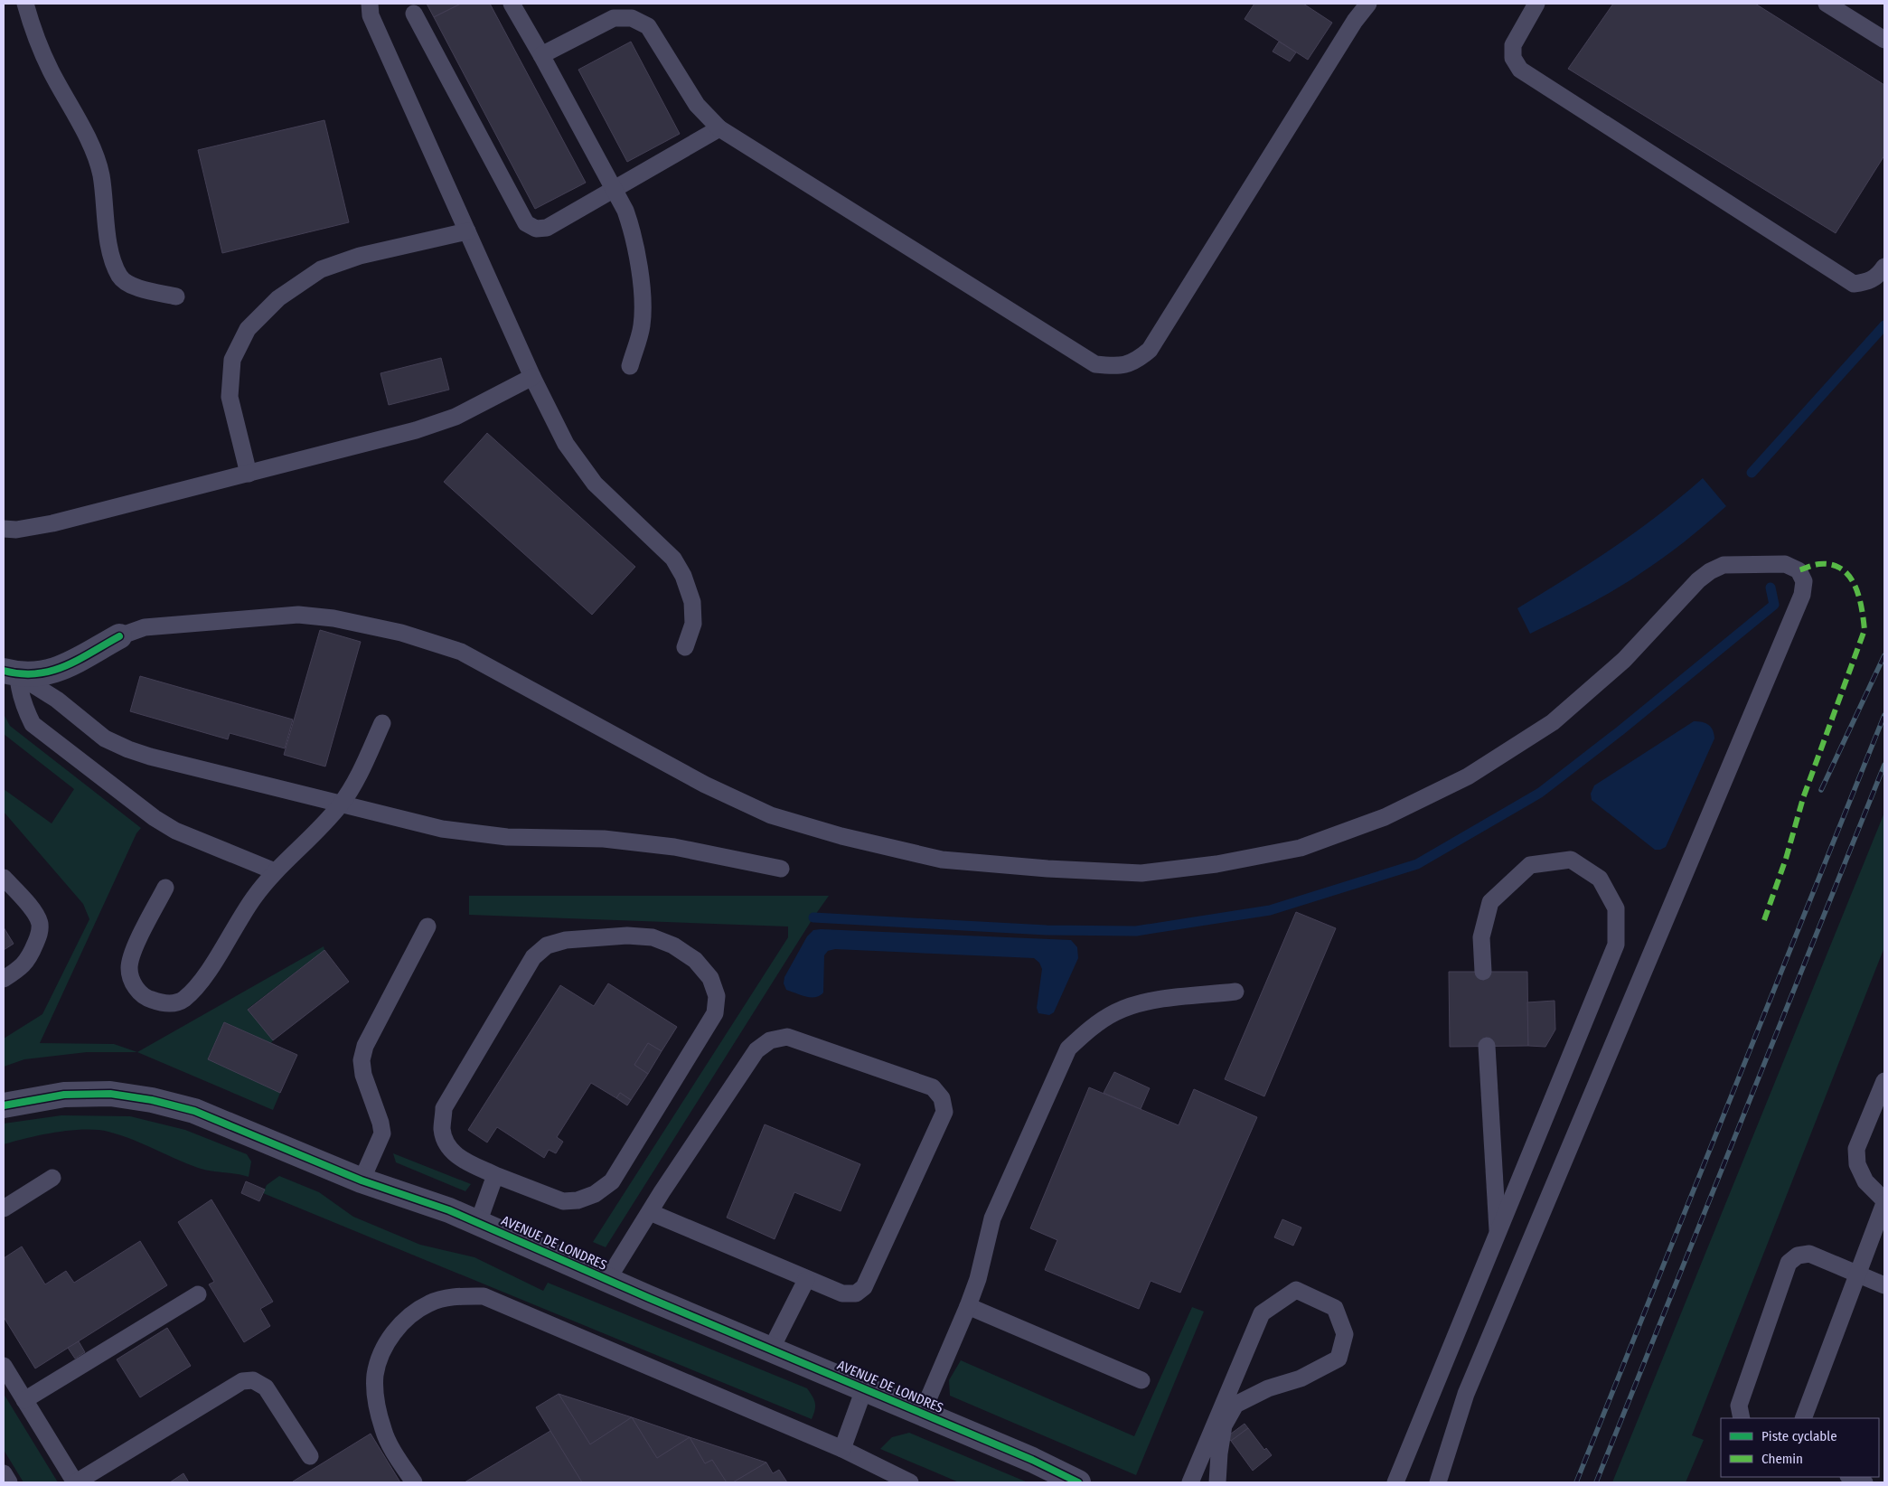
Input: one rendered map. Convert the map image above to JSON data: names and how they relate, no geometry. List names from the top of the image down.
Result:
{
  "streets": {
    "street": ["AVENUE DE LONDRES"]
  },
  "legend": ["Piste cyclable", "Chemin"]
}
